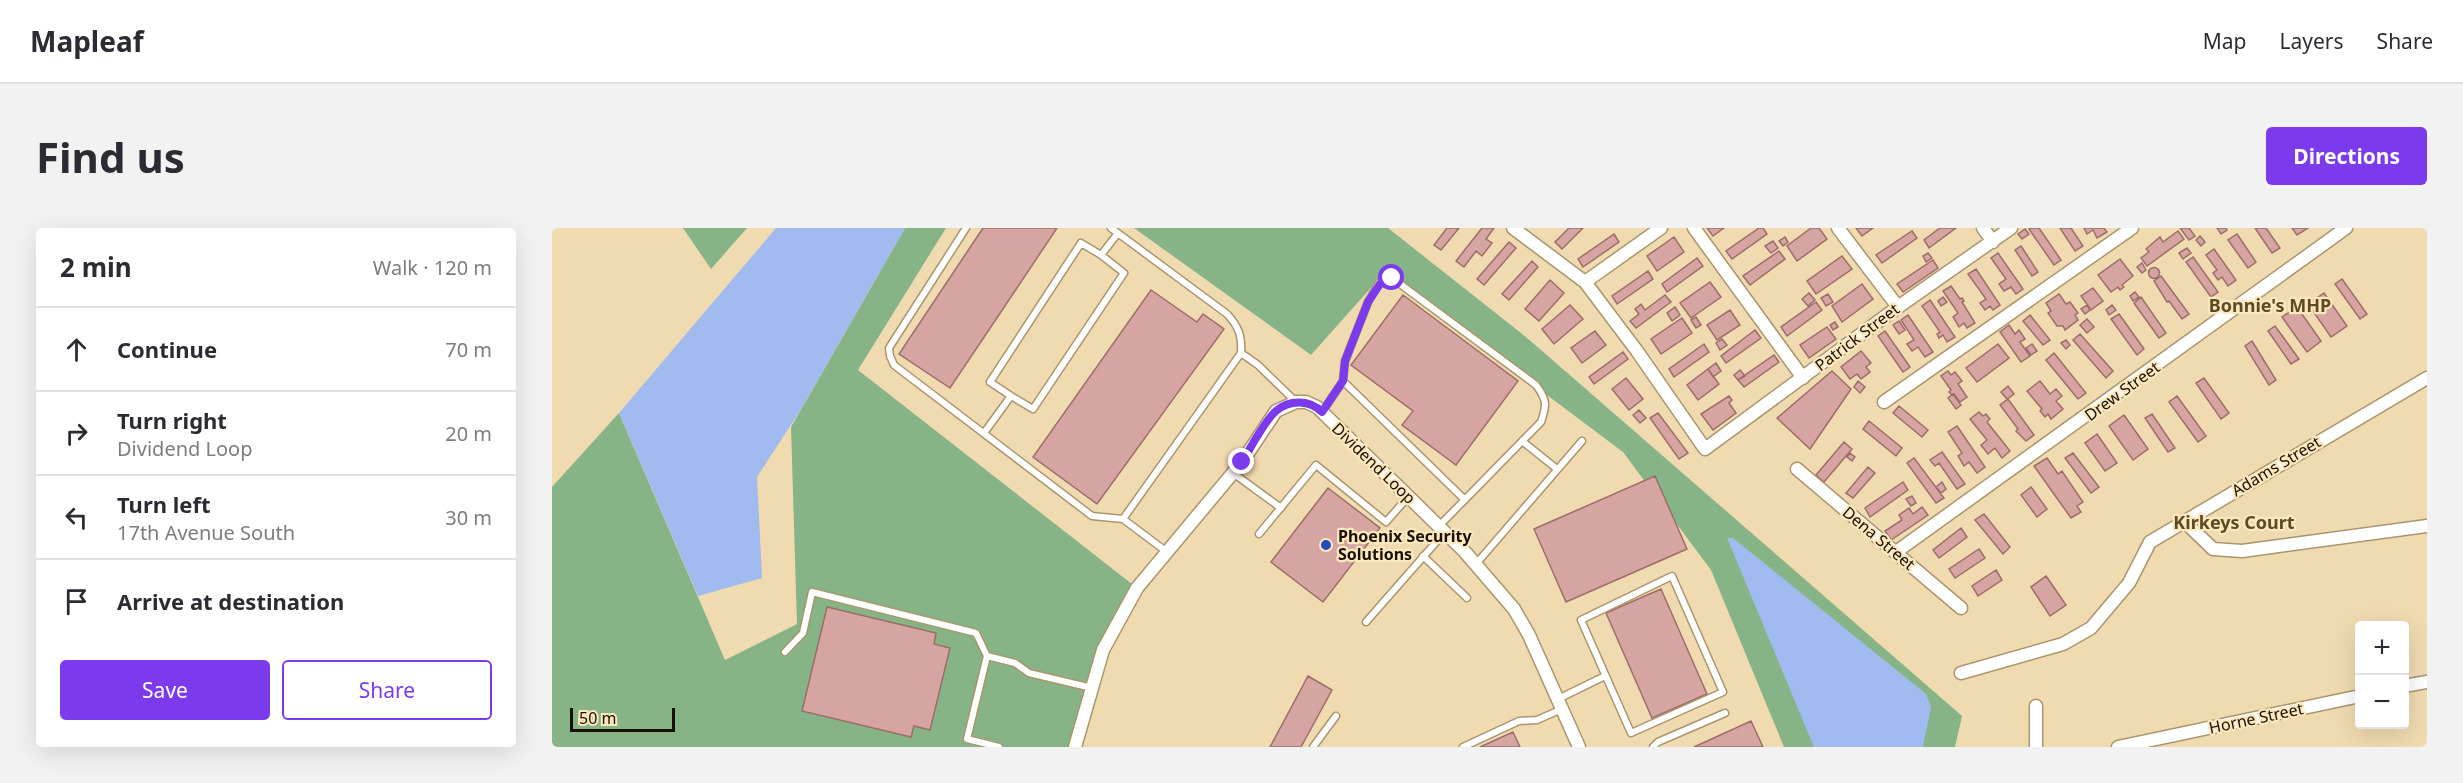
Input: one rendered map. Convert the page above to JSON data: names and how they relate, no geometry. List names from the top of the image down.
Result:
{
  "streets": {
    "street": [
      "Patrick Street",
      "Drew Street",
      "Dividend Loop",
      "Adams Street",
      "Dena Street",
      "Horne Street"
    ]
  },
  "crossings": [
    ["Drew Street", "Dena Street"]
  ],
  "districts": ["Bonnie's MHP", "Kirkeys Court"],
  "places": ["Phoenix Security Solutions"],
  "scale_bar": "50 m",
  "page": {
    "header": "Mapleaf",
    "nav": ["Map", "Layers", "Share"],
    "buttons": [
      "Directions",
      ["Save", "Share"]
    ],
    "title": "Find us",
    "heading": ["2 min", "Walk · 120 m"],
    "list": [
      ["Continue", "70 m"],
      ["Turn right", "Dividend Loop", "20 m"],
      ["Turn left", "17th Avenue South", "30 m"],
      "Arrive at destination"
    ],
    "map_buttons": ["+", "−"],
    "scale": "50 m"
  }
}
